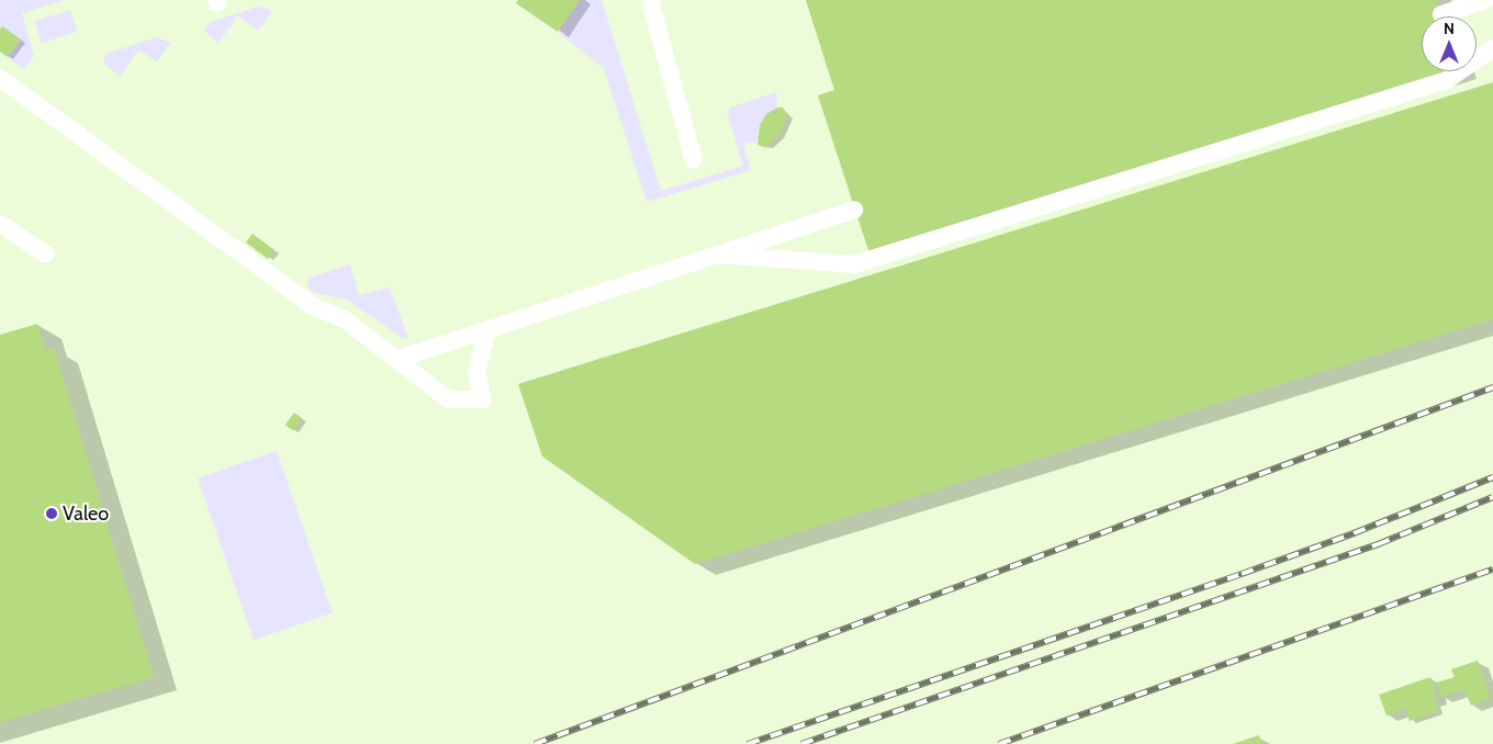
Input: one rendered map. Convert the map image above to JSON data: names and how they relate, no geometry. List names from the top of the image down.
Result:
{
  "places": ["Valeo"],
  "north": "top"
}
